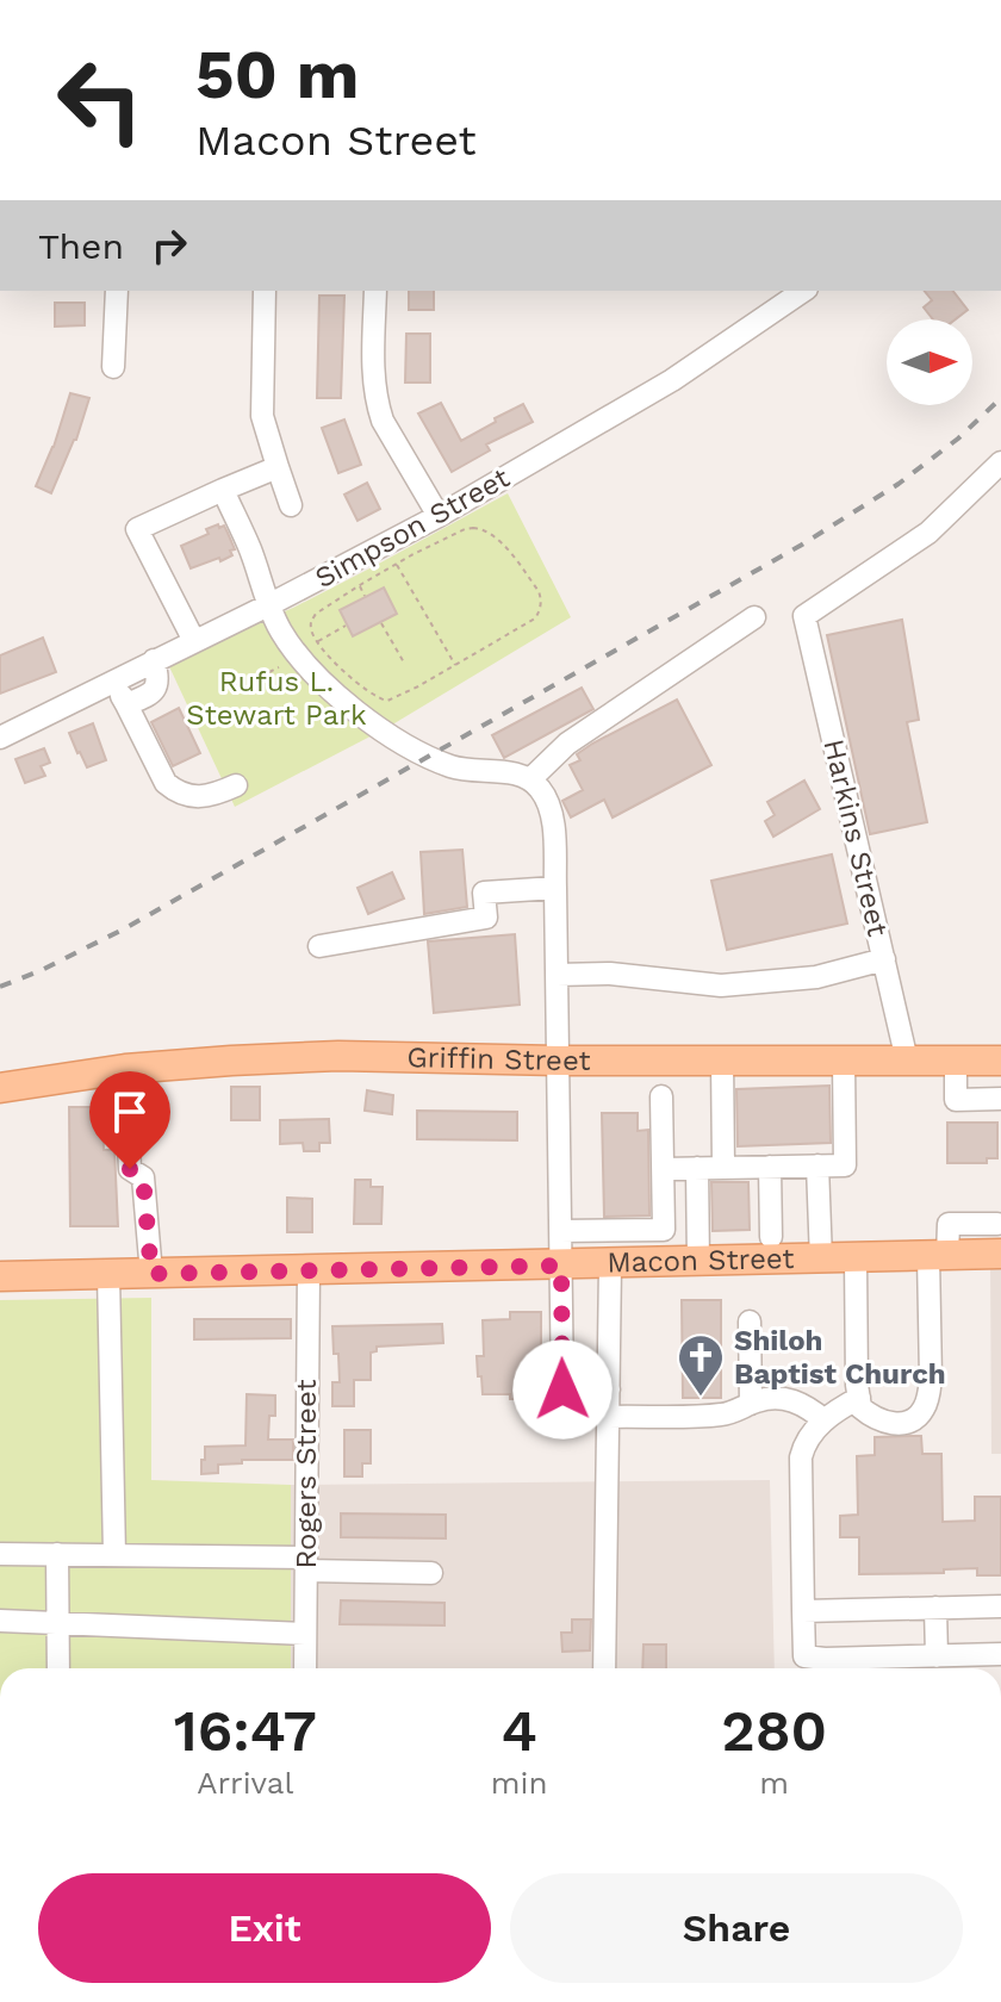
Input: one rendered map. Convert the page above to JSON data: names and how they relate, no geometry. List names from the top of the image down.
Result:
{
  "streets": {
    "main road": ["Griffin Street", "Macon Street"],
    "street": ["Simpson Street", "Harkins Street", "Rogers Street"]
  },
  "crossings": [
    ["Harkins Street", "Griffin Street"],
    ["Macon Street", "Rogers Street"]
  ],
  "parks": ["Rufus L. Stewart Park"],
  "places": {
    "church": ["Shiloh Baptist Church"]
  },
  "north": "right",
  "page": {
    "turn": ["50 m", "Macon Street"],
    "then": "Then",
    "eta": [
      "16:47",
      "Arrival",
      "4",
      "min",
      "280",
      "m"
    ],
    "buttons": ["Exit", "Share"]
  }
}
